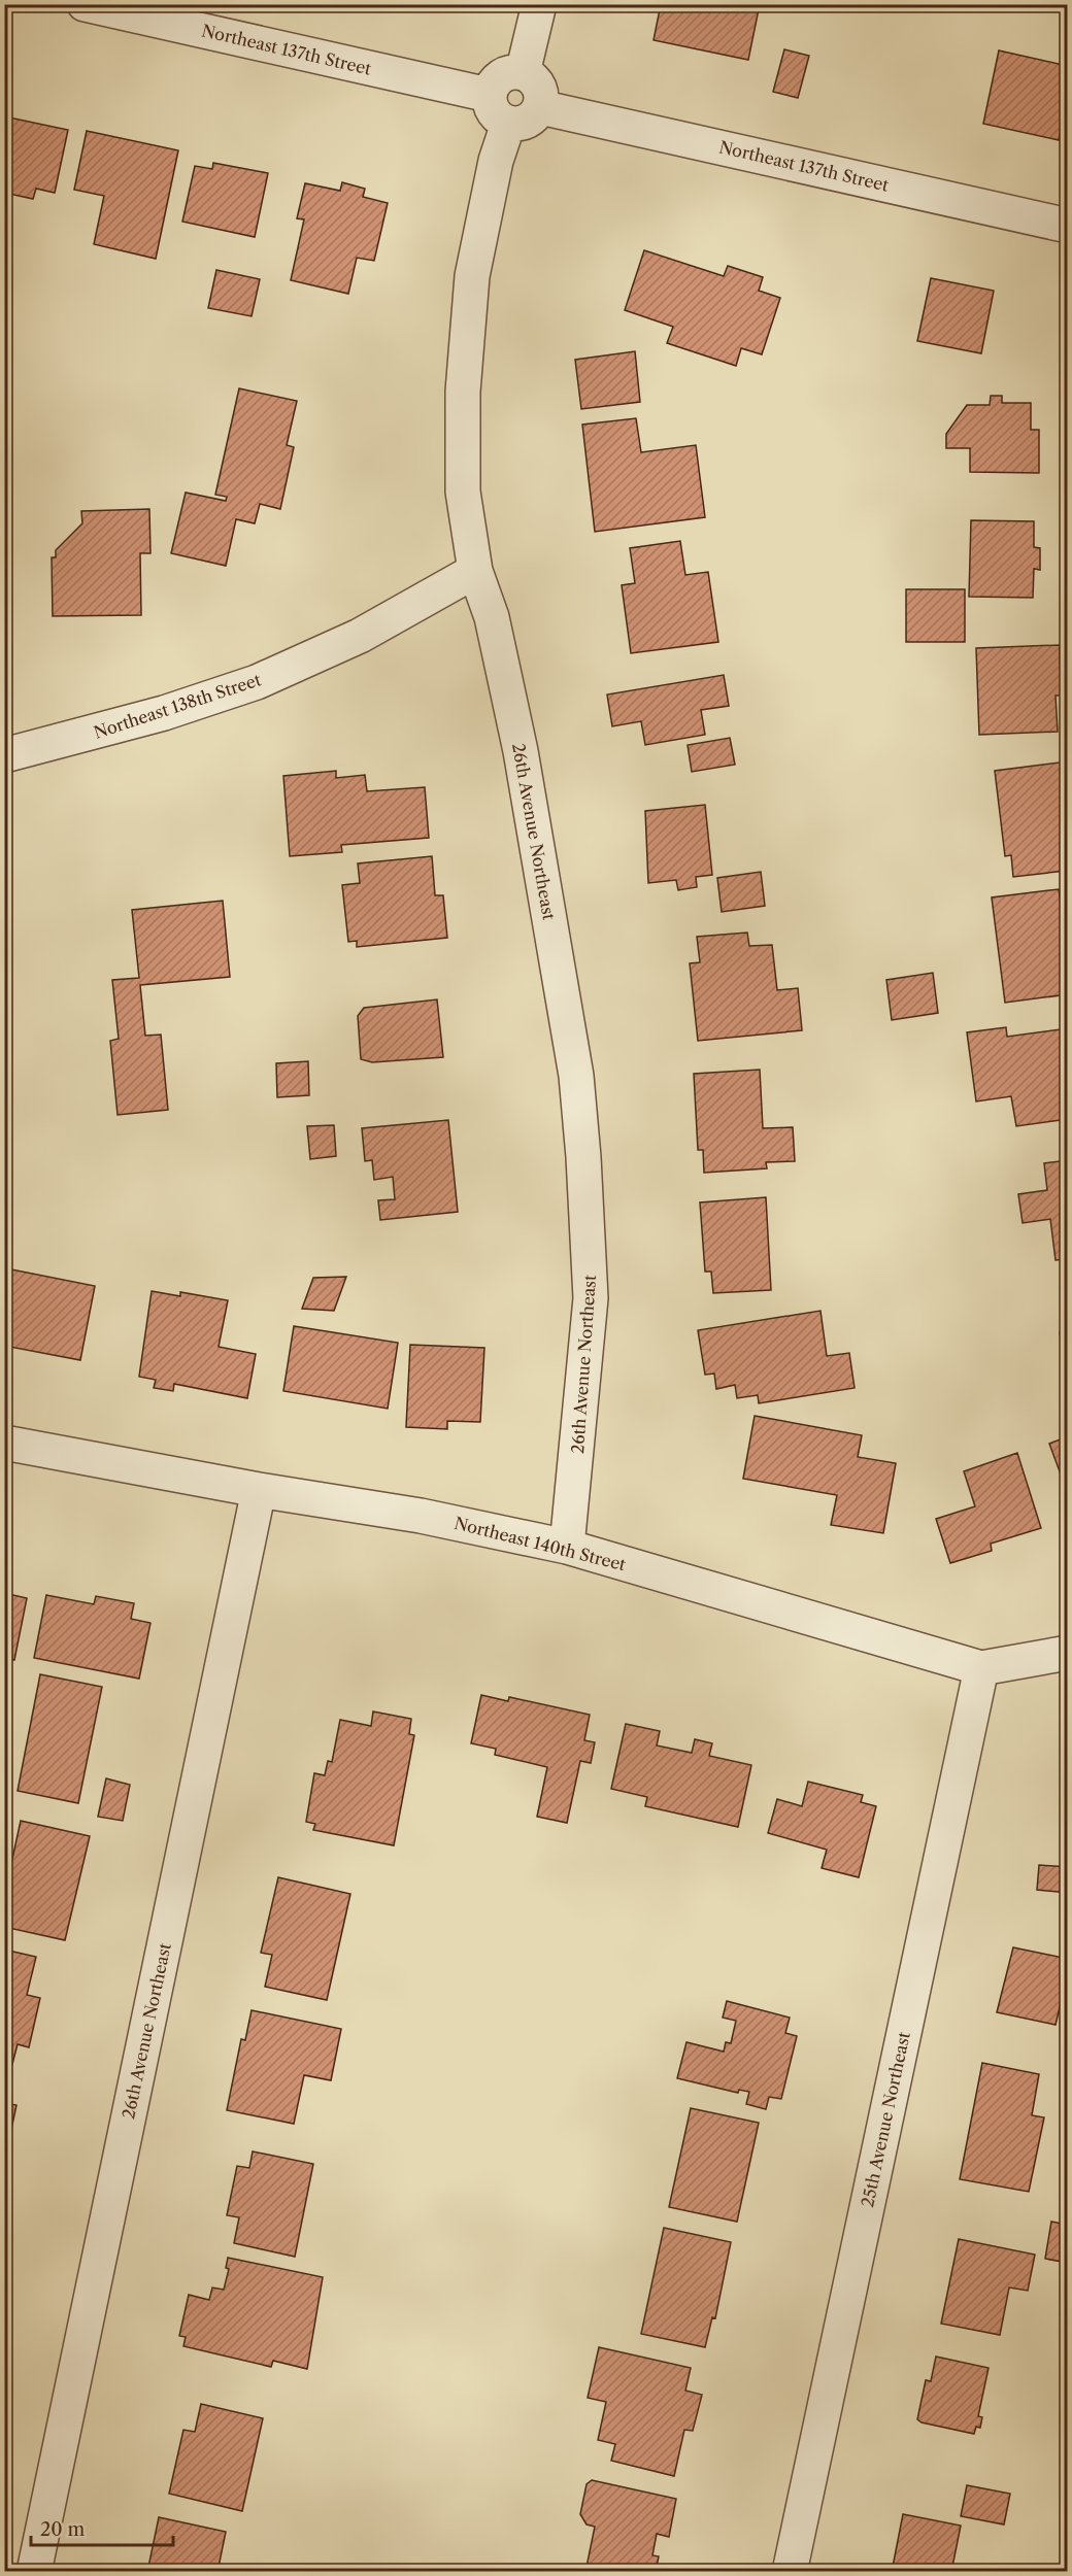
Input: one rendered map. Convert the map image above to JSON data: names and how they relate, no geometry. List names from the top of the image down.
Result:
{
  "streets": {
    "street": [
      "Northeast 137th Street",
      "Northeast 138th Street",
      "26th Avenue Northeast",
      "Northeast 140th Street",
      "25th Avenue Northeast"
    ]
  },
  "crossings": [
    ["Northeast 137th Street", "26th Avenue Northeast"],
    ["Northeast 138th Street", "26th Avenue Northeast"],
    ["26th Avenue Northeast", "Northeast 140th Street"],
    ["Northeast 140th Street", "25th Avenue Northeast"]
  ],
  "scale_bar": "20 m"
}
